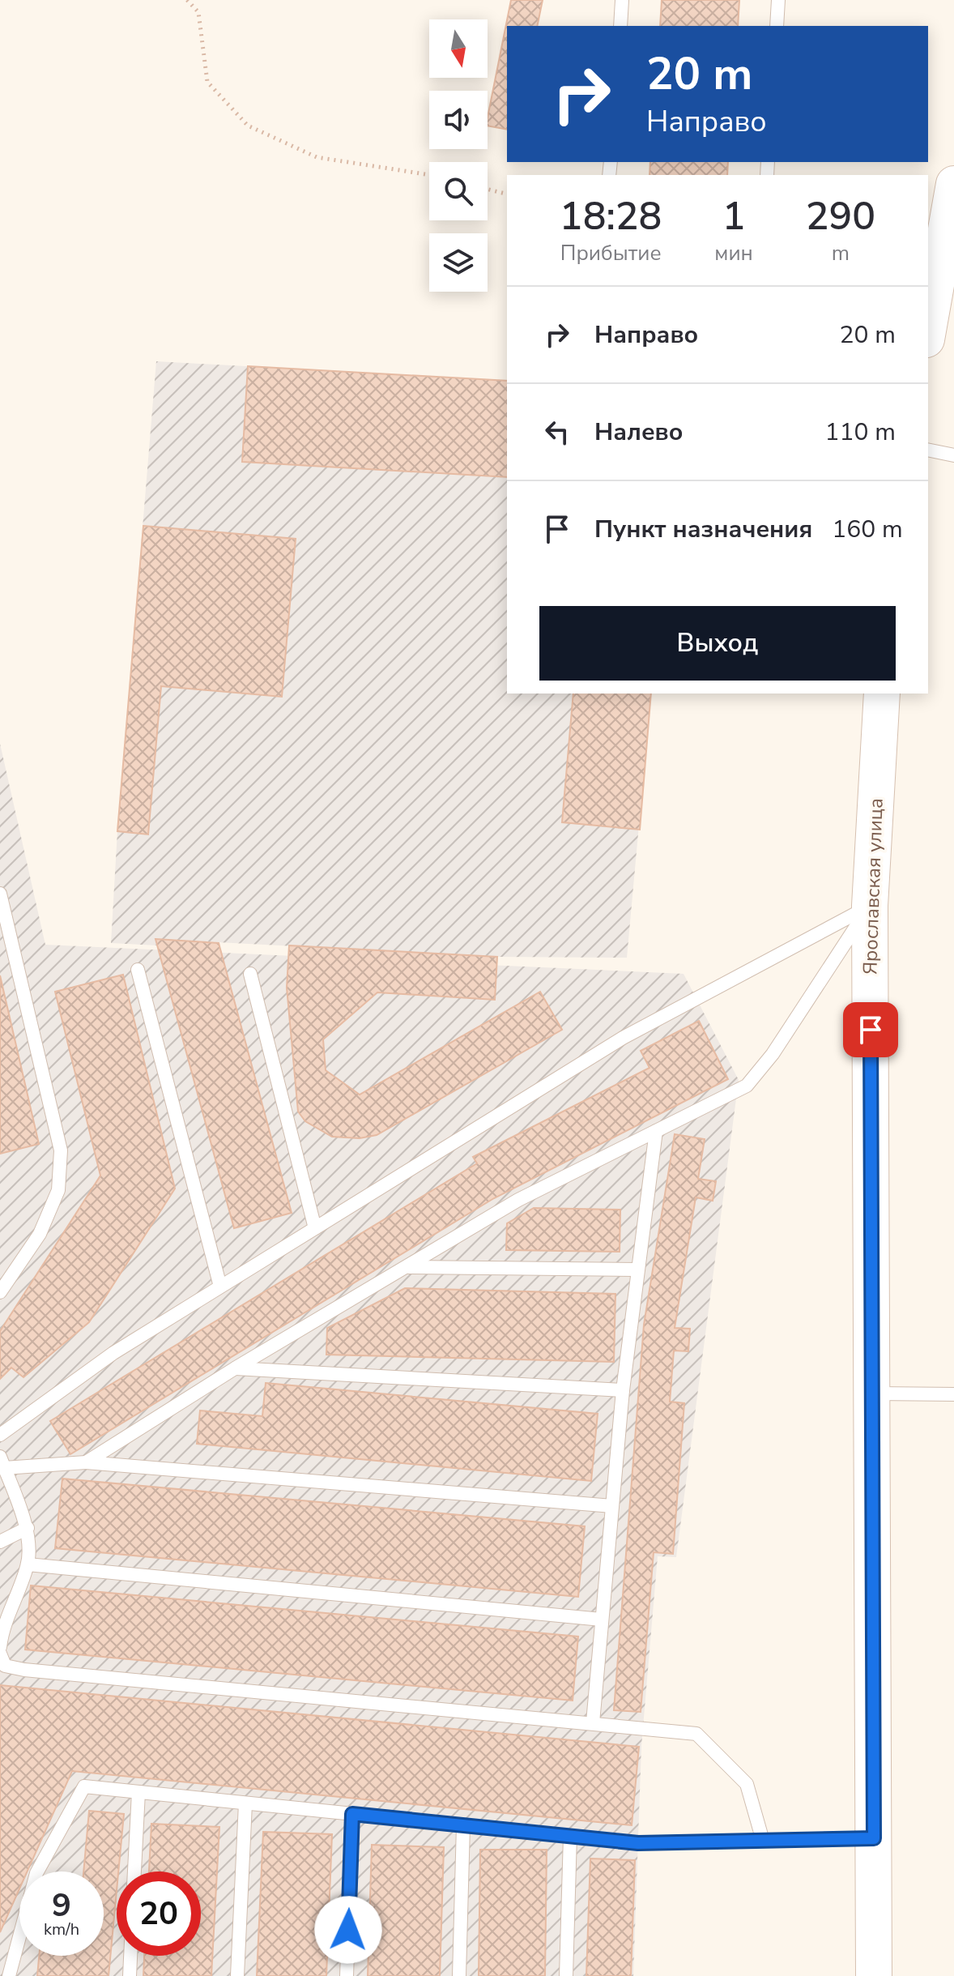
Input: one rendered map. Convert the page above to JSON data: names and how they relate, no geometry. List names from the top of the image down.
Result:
{
  "streets": {
    "main road": ["Ярославская улица"]
  },
  "north": "bottom",
  "page": {
    "turn": ["20 m", "Направо"],
    "eta": [
      "18:28",
      "Прибытие",
      "1",
      "мин",
      "290",
      "m"
    ],
    "list": [
      {
        "name": "Направо",
        "value": "20 m"
      },
      {
        "name": "Налево",
        "value": "110 m"
      },
      {
        "name": "Пункт назначения",
        "value": "160 m"
      }
    ],
    "buttons": "Выход",
    "speed": "9 km/h",
    "limit": "20"
  }
}
